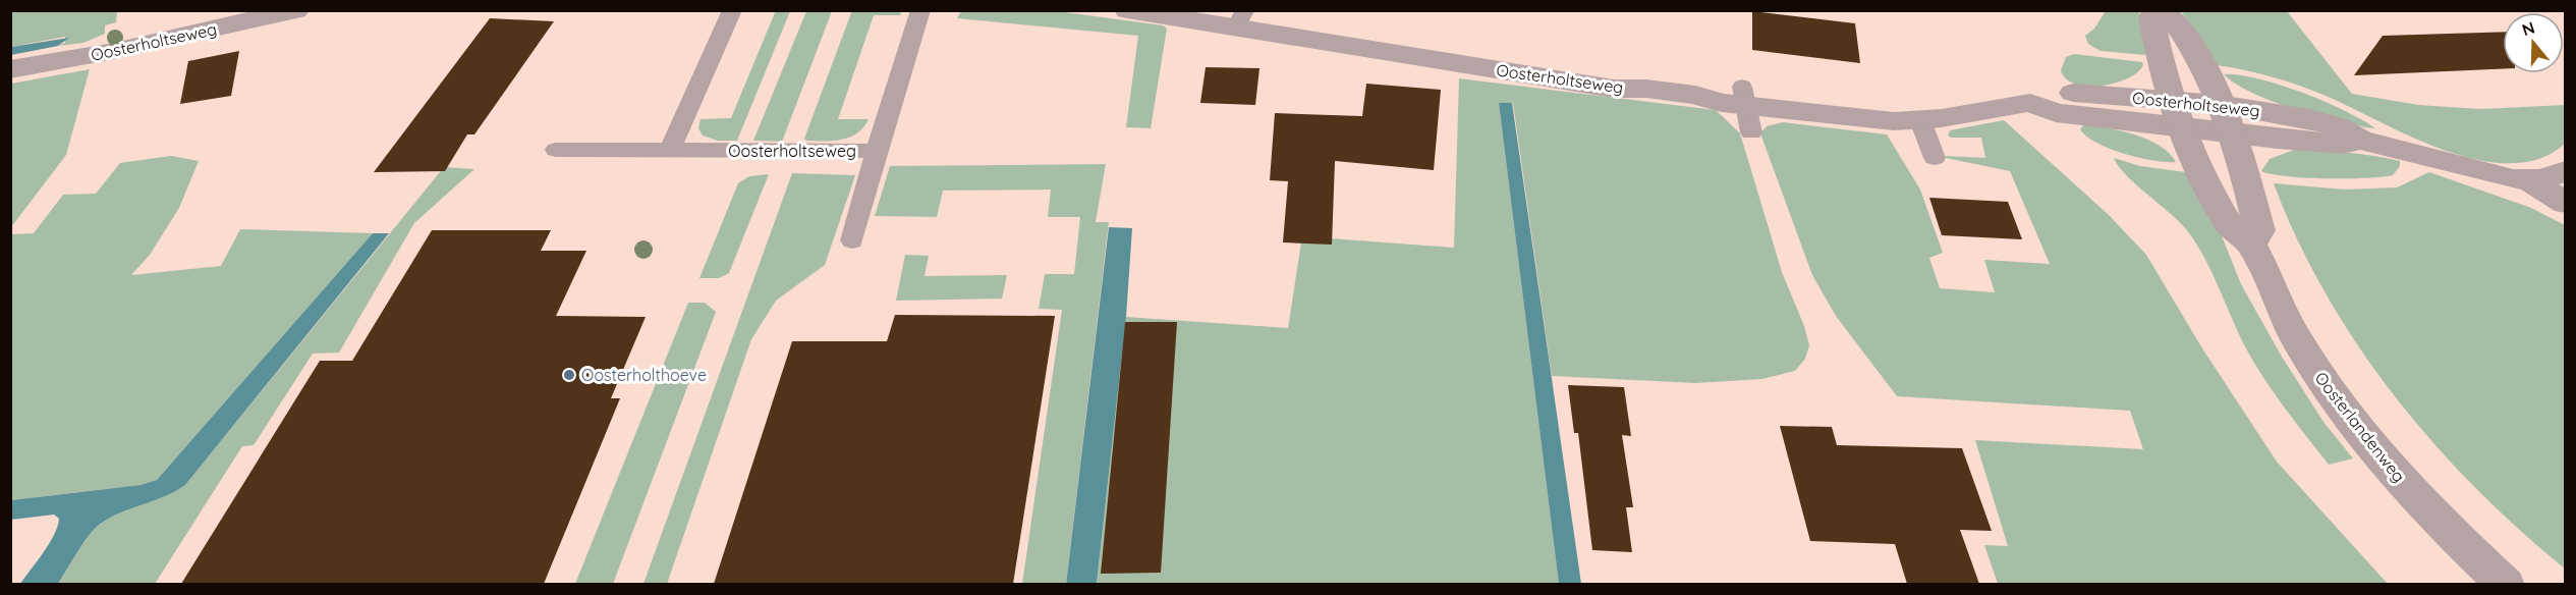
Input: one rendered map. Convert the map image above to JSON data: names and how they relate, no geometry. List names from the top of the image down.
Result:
{
  "streets": {
    "street": ["Oosterholtseweg", "Oosterlandenweg"]
  },
  "crossings": [
    ["Oosterholtseweg", "Oosterlandenweg"]
  ],
  "places": ["Oosterholthoeve"],
  "north": "top"
}
